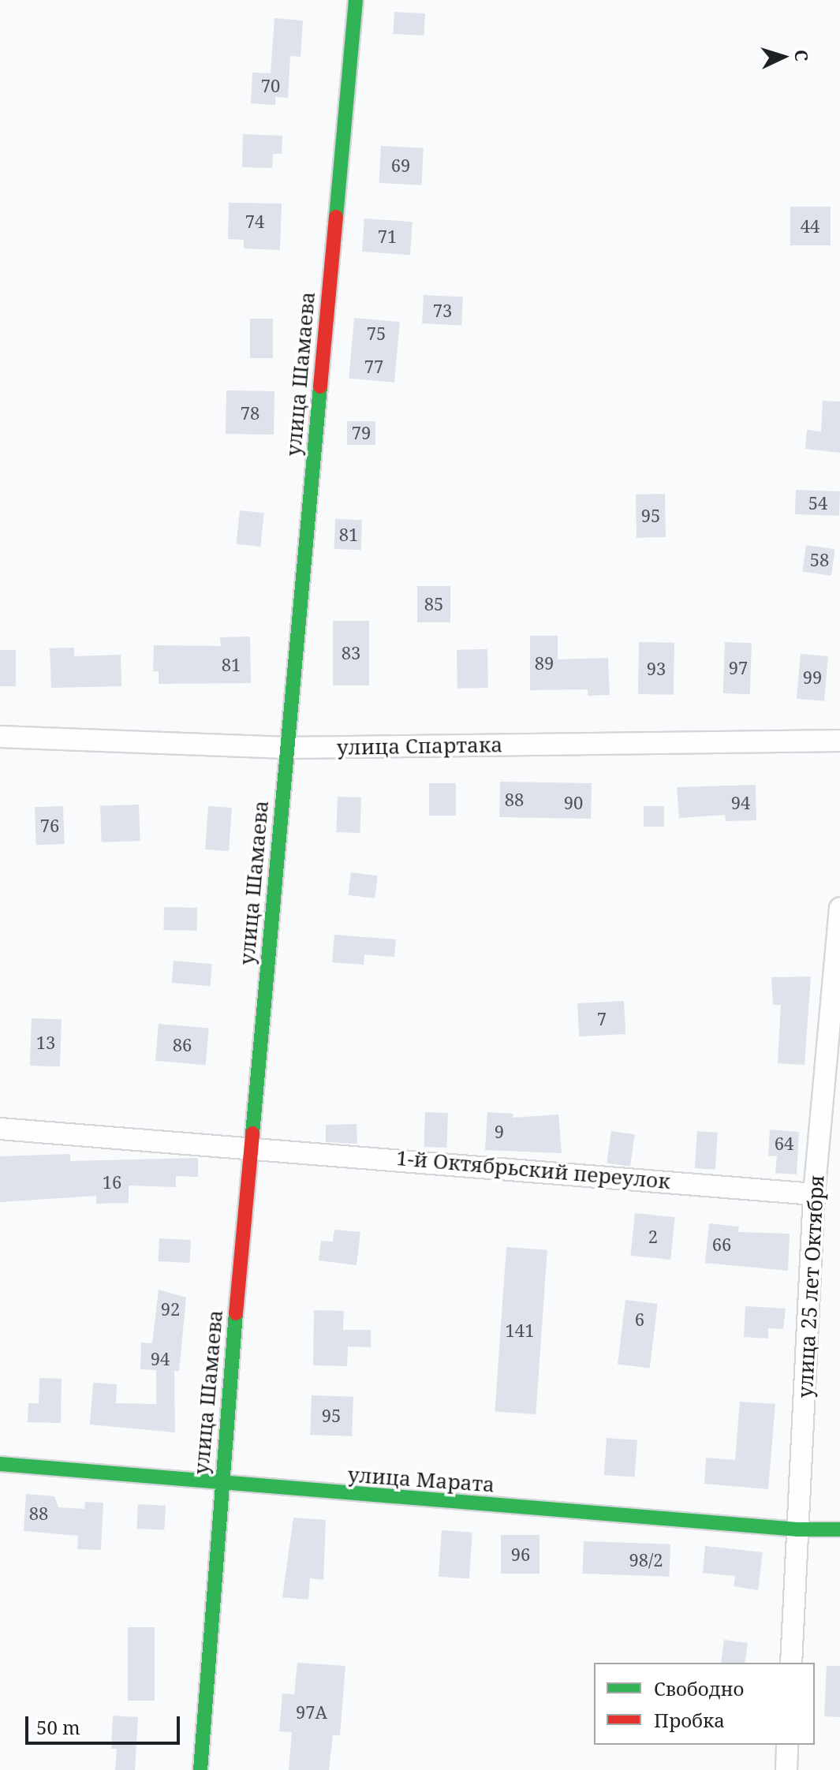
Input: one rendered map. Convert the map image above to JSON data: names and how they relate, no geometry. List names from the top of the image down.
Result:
{
  "streets": {
    "street": [
      "улица Шамаева",
      "улица Спартака",
      "1-й Октябрьский переулок",
      "улица 25 лет Октября",
      "улица Марата"
    ]
  },
  "crossings": [
    ["улица Шамаева", "улица Спартака"],
    ["улица Шамаева", "1-й Октябрьский переулок"],
    ["улица Шамаева", "улица Марата"],
    ["1-й Октябрьский переулок", "улица 25 лет Октября"],
    ["улица 25 лет Октября", "улица Марата"]
  ],
  "house_numbers": [
    "70",
    "69",
    "74",
    "44",
    "71",
    "73",
    "75",
    "77",
    "78",
    "79",
    "54",
    "95",
    "81",
    "58",
    "85",
    "83",
    "89",
    "81",
    "97",
    "93",
    "99",
    "88",
    "90",
    "94",
    "76",
    "7",
    "13",
    "86",
    "9",
    "64",
    "16",
    "2",
    "66",
    "92",
    "6",
    "141",
    "94",
    "95",
    "88",
    "96",
    "98/2",
    "97А"
  ],
  "legend": ["Свободно", "Пробка"],
  "scale_bar": "50 m",
  "north": "right"
}
